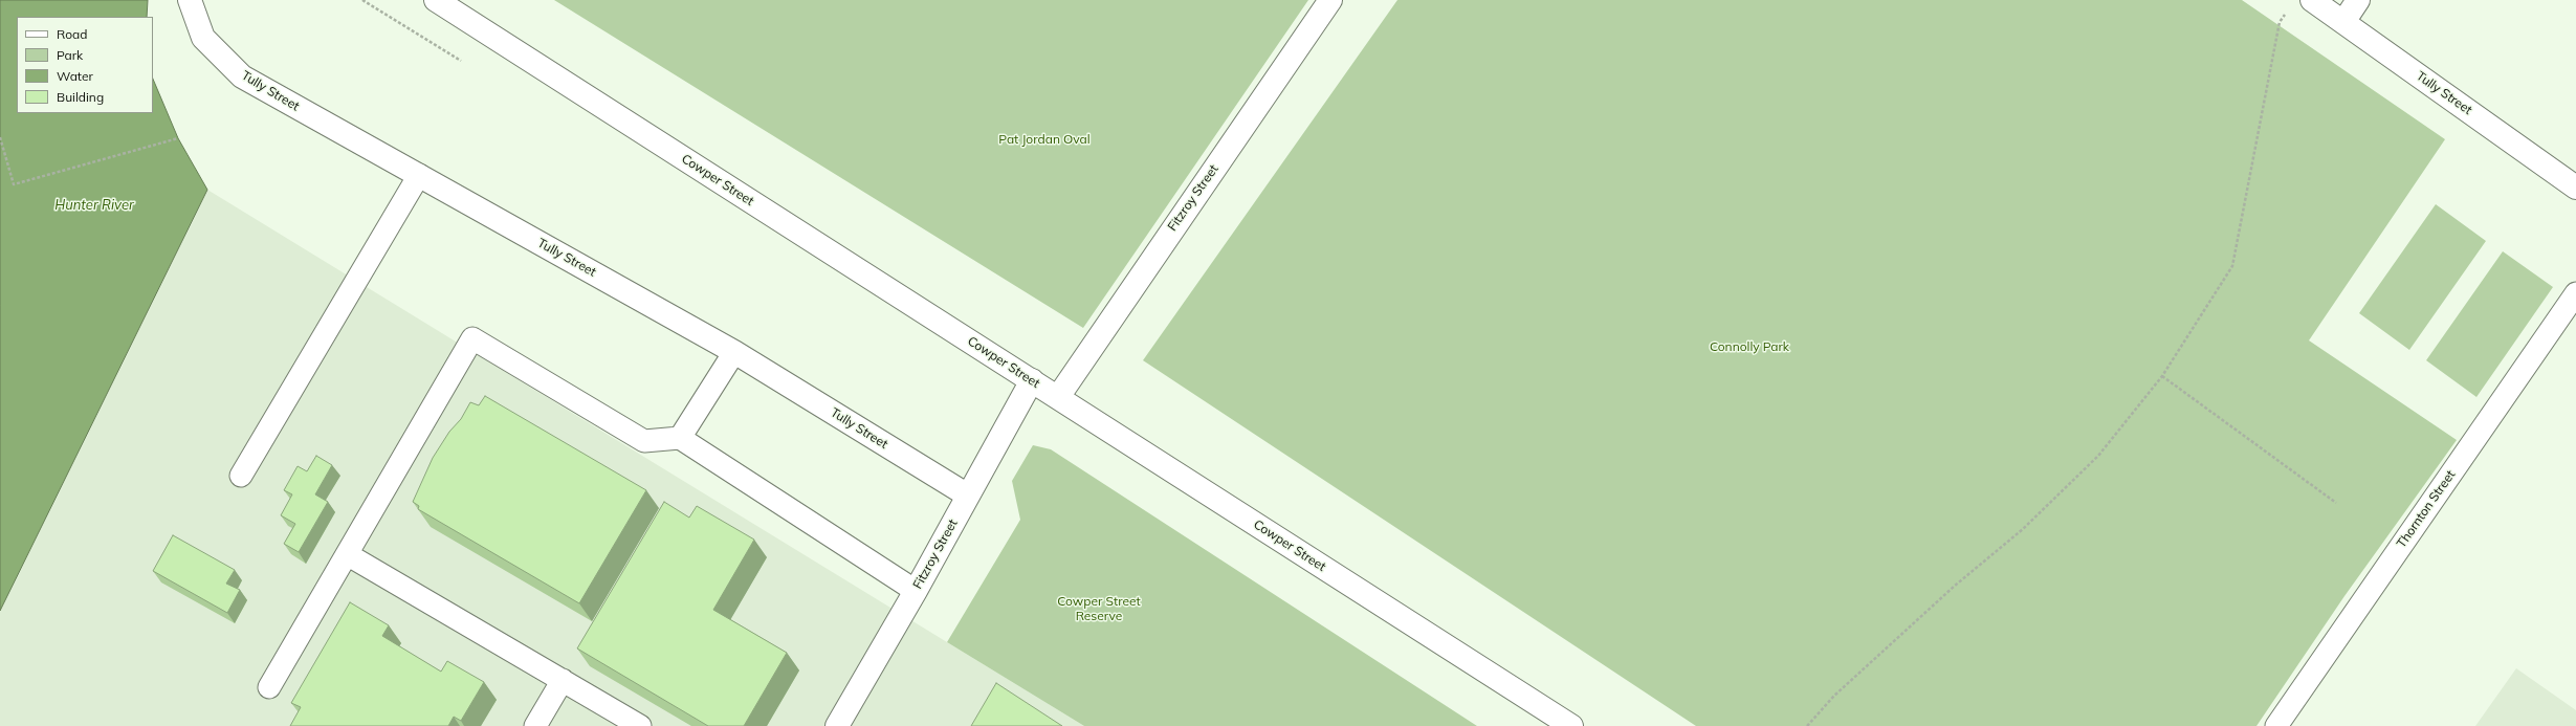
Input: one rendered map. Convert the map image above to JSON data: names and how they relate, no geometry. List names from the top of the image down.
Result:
{
  "streets": {
    "street": ["Tully Street", "Cowper Street", "Fitzroy Street"],
    "lane": ["Thornton Street"]
  },
  "crossings": [
    ["Tully Street", "Fitzroy Street"],
    ["Cowper Street", "Fitzroy Street"]
  ],
  "water": ["Hunter River"],
  "parks": ["Pat Jordan Oval", "Connolly Park", "Cowper Street Reserve"],
  "legend": [
    "Road",
    "Park",
    "Water",
    "Building"
  ]
}
